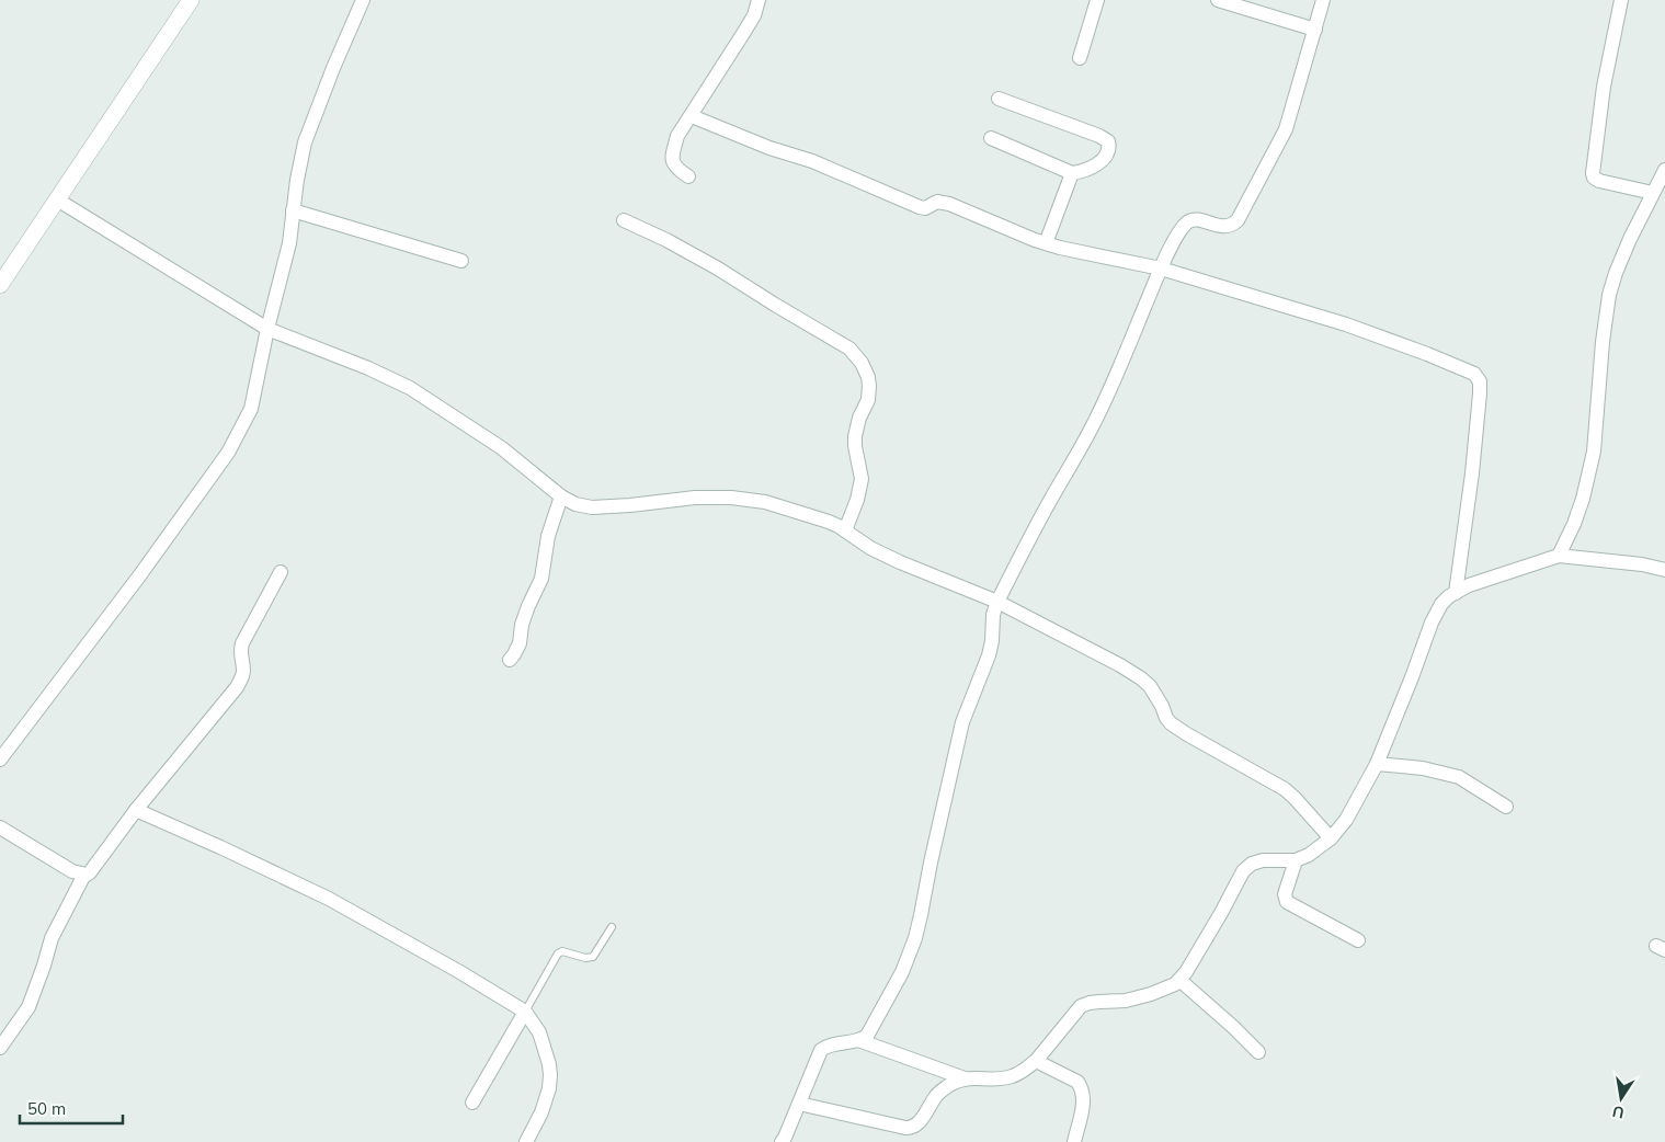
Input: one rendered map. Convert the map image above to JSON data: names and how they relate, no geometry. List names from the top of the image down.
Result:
{
  "scale_bar": "50 m",
  "north": "bottom"
}
